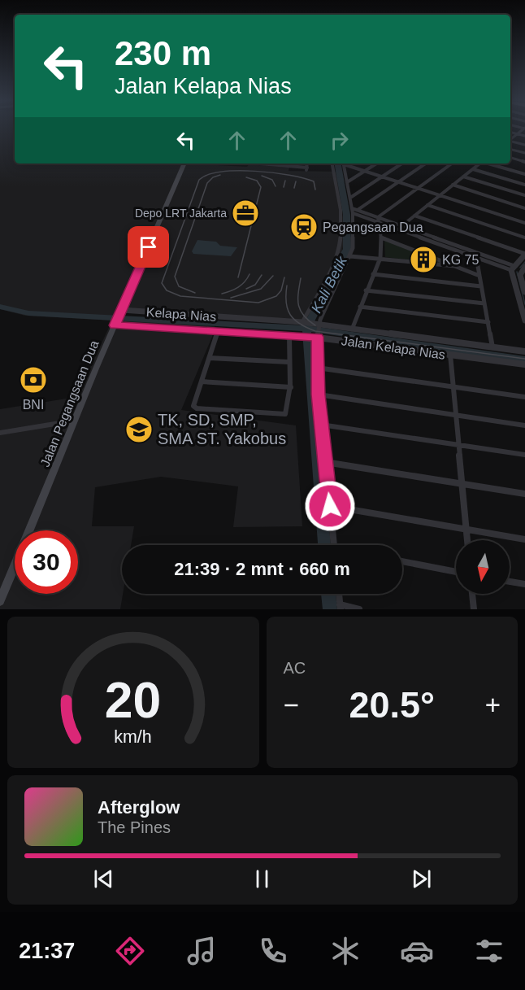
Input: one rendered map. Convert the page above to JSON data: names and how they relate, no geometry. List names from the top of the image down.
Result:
{
  "streets": {
    "main road": ["Jalan Pegangsaan Dua"],
    "street": ["Kelapa Nias", "Jalan Kelapa Nias"]
  },
  "crossings": [
    ["Kelapa Nias", "Jalan Kelapa Nias"],
    ["Kelapa Nias", "Jalan Pegangsaan Dua"],
    ["Jalan Kelapa Nias", "Jalan Pegangsaan Dua"]
  ],
  "water": ["Kali Betik"],
  "places": {
    "office": ["Depo LRT Jakarta"],
    "station": ["Pegangsaan Dua"],
    "building": ["KG 75"],
    "bank": ["BNI"],
    "school or university": ["TK, SD, SMP, SMA ST. Yakobus"]
  },
  "north": "bottom",
  "page": {
    "turn": ["230 m", "Jalan Kelapa Nias"],
    "limit": "30",
    "trip": "21:39 · 2 mnt · 660 m",
    "tile": "AC",
    "heat": ["−", "20.5°", "+"],
    "song": ["Afterglow", "The Pines"],
    "tabs": "21:37",
    "gauge": ["20", "km/h"]
  }
}
